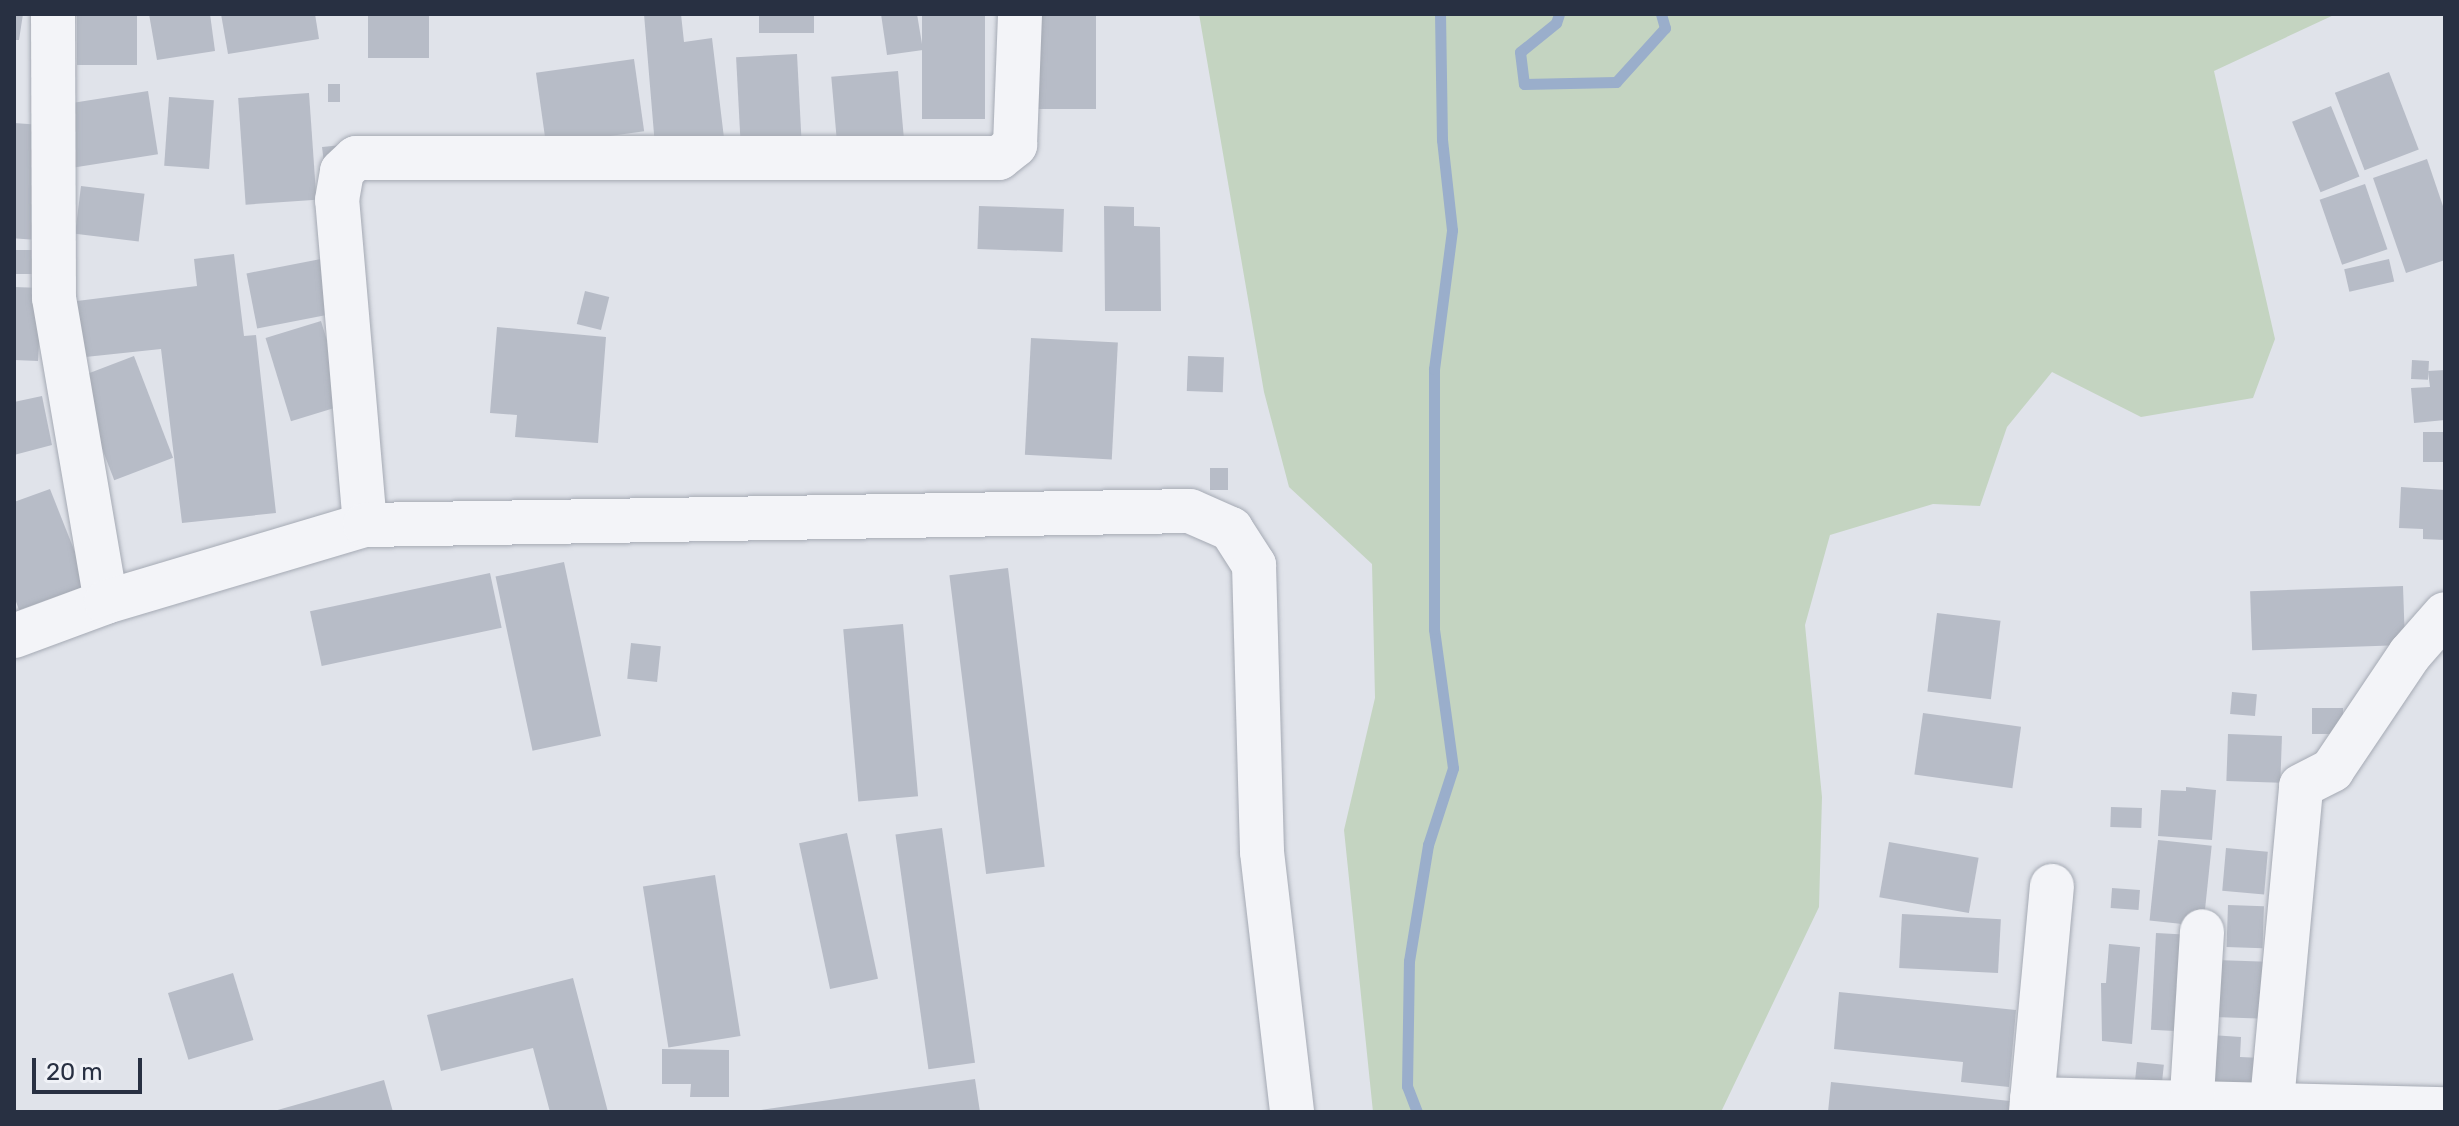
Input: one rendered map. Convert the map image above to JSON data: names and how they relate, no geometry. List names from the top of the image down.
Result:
{
  "scale_bar": "20 m"
}
